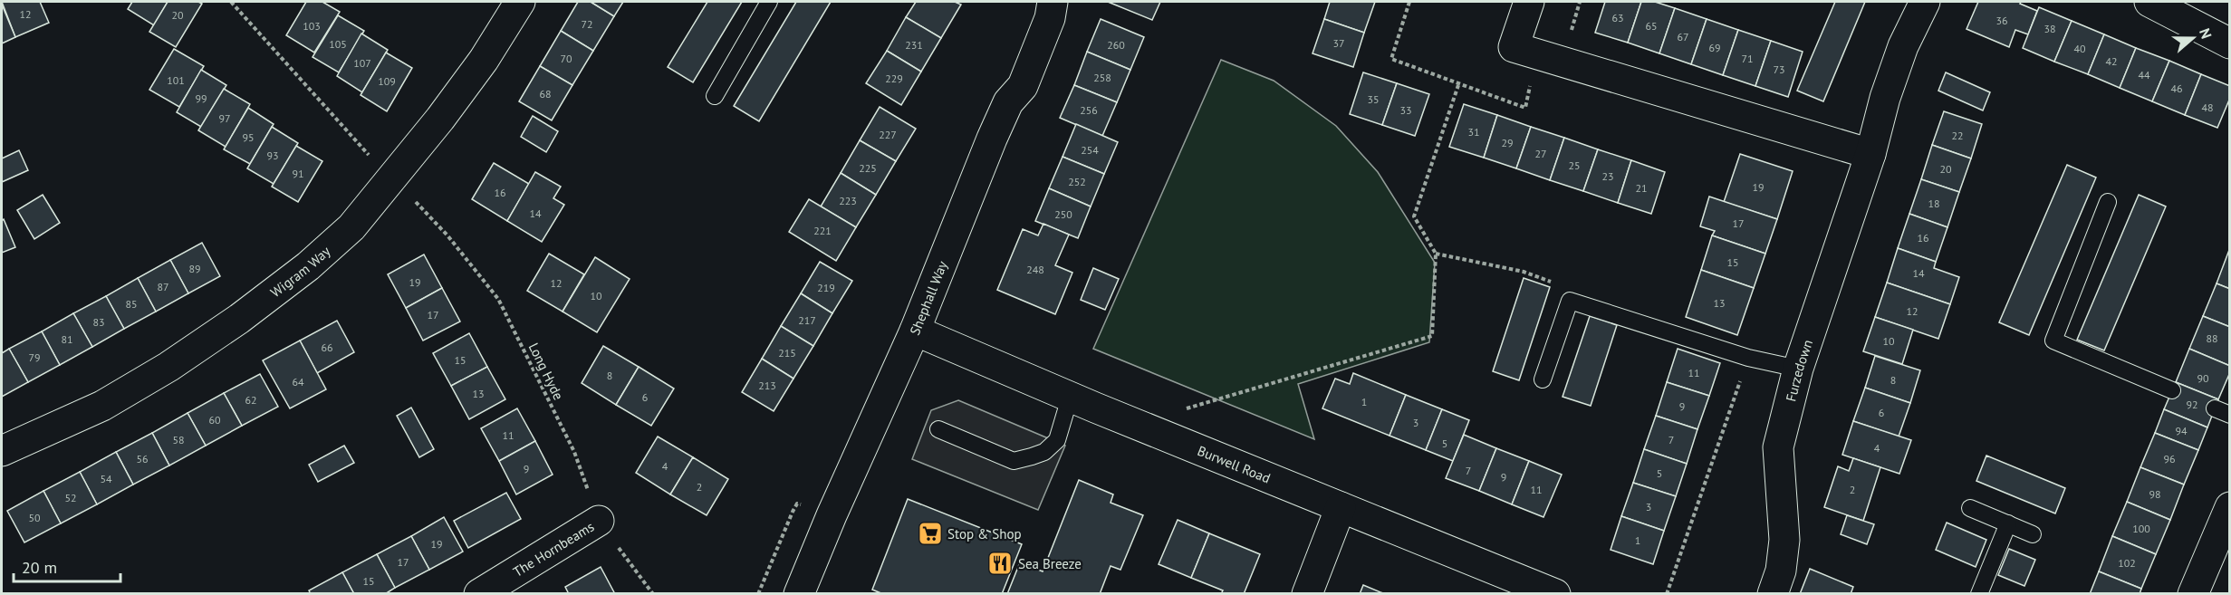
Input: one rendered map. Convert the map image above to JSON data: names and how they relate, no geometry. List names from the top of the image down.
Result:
{
  "streets": {
    "street": [
      "Wigram Way",
      "Shephall Way",
      "Furzedown",
      "Burwell Road",
      "The Hornbeams"
    ],
    "path": ["Long Hyde"]
  },
  "crossings": [
    ["Wigram Way", "Long Hyde"],
    ["Shephall Way", "Burwell Road"],
    ["Long Hyde", "The Hornbeams"]
  ],
  "places": {
    "supermarket": ["Stop & Shop"],
    "restaurant": ["Sea Breeze"]
  },
  "house_numbers": [
    "12",
    "20",
    "63",
    "36",
    "72",
    "103",
    "65",
    "38",
    "67",
    "37",
    "105",
    "231",
    "260",
    "69",
    "40",
    "70",
    "71",
    "42",
    "107",
    "73",
    "44",
    "258",
    "229",
    "101",
    "109",
    "46",
    "68",
    "99",
    "35",
    "48",
    "256",
    "33",
    "97",
    "31",
    "227",
    "22",
    "95",
    "29",
    "254",
    "27",
    "93",
    "25",
    "225",
    "20",
    "91",
    "23",
    "252",
    "19",
    "21",
    "16",
    "223",
    "18",
    "14",
    "250",
    "17",
    "221",
    "16",
    "15",
    "89",
    "248",
    "14",
    "19",
    "12",
    "87",
    "219",
    "10",
    "13",
    "85",
    "12",
    "17",
    "217",
    "83",
    "88",
    "81",
    "10",
    "66",
    "215",
    "79",
    "15",
    "11",
    "8",
    "90",
    "8",
    "64",
    "213",
    "13",
    "6",
    "62",
    "1",
    "92",
    "9",
    "6",
    "60",
    "3",
    "94",
    "11",
    "58",
    "7",
    "5",
    "4",
    "56",
    "96",
    "4",
    "9",
    "7",
    "5",
    "9",
    "54",
    "2",
    "11",
    "2",
    "98",
    "52",
    "3",
    "50",
    "100",
    "1",
    "19",
    "17",
    "102",
    "15"
  ],
  "scale_bar": "20 m",
  "north": "right"
}
